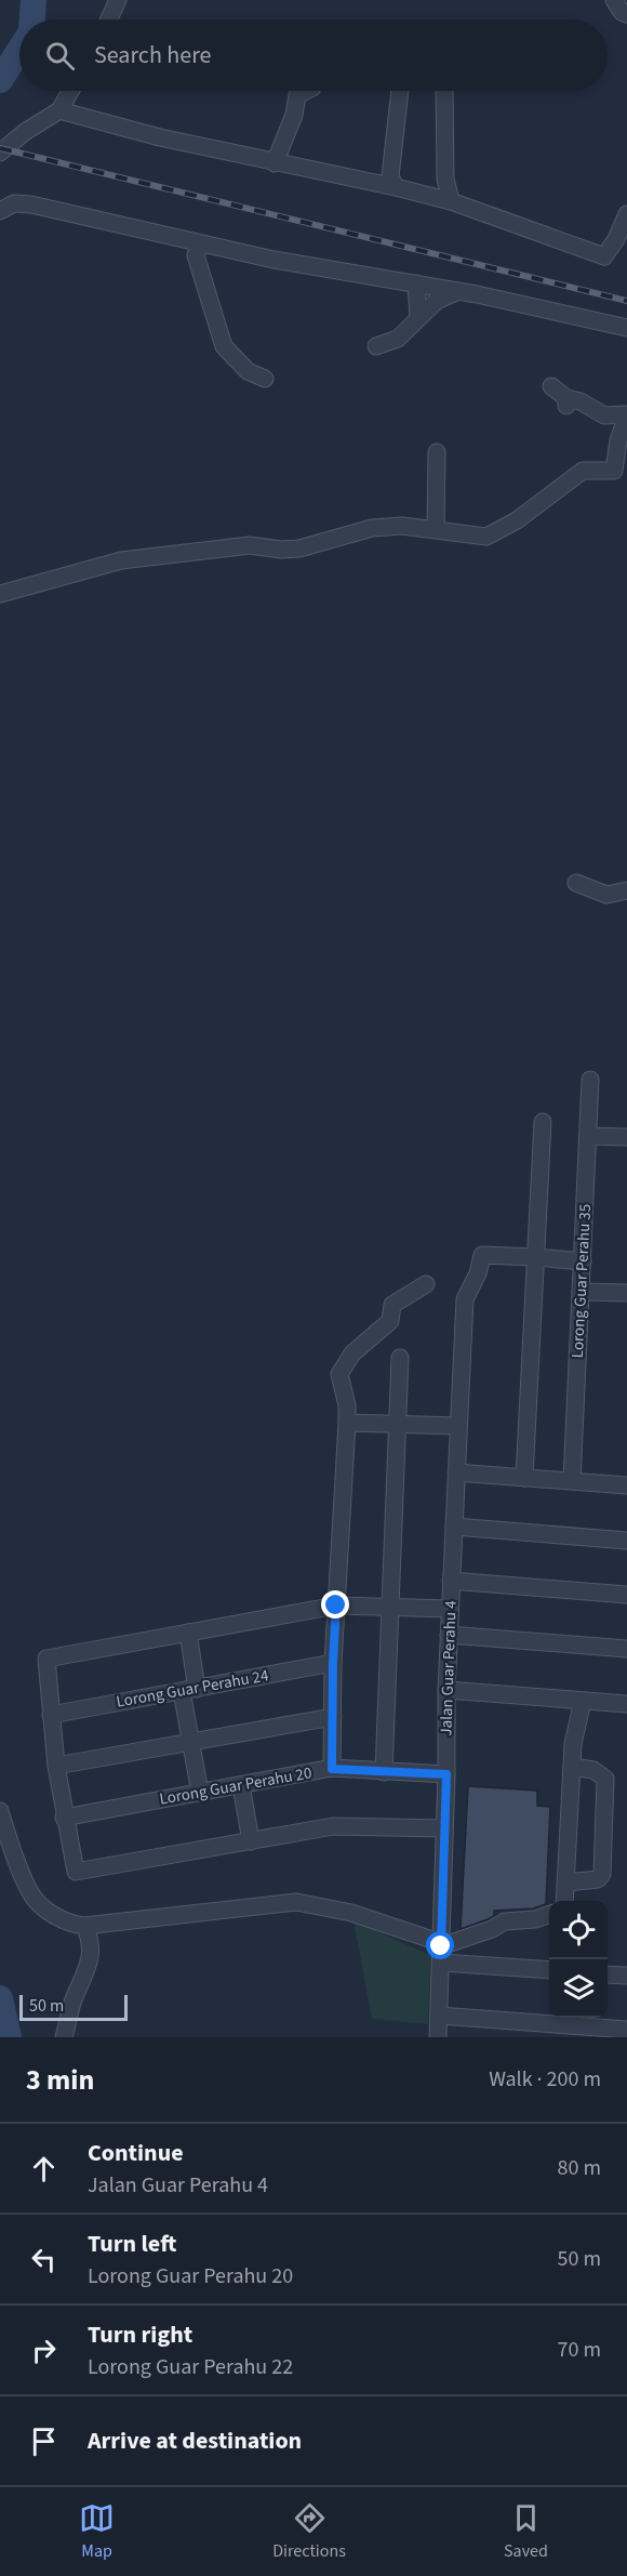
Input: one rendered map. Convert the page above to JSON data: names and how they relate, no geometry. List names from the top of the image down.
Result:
{
  "streets": {
    "street": [
      "Lorong Guar Perahu 35",
      "Jalan Guar Perahu 4",
      "Lorong Guar Perahu 24",
      "Lorong Guar Perahu 20"
    ]
  },
  "crossings": [
    ["Jalan Guar Perahu 4", "Lorong Guar Perahu 20"]
  ],
  "scale_bar": "50 m",
  "page": {
    "search": "Search here",
    "scale": "50 m",
    "heading": ["3 min", "Walk · 200 m"],
    "list": [
      ["Continue", "Jalan Guar Perahu 4", "80 m"],
      ["Turn left", "Lorong Guar Perahu 20", "50 m"],
      ["Turn right", "Lorong Guar Perahu 22", "70 m"],
      "Arrive at destination"
    ],
    "nav": ["Map", "Directions", "Saved"]
  }
}
